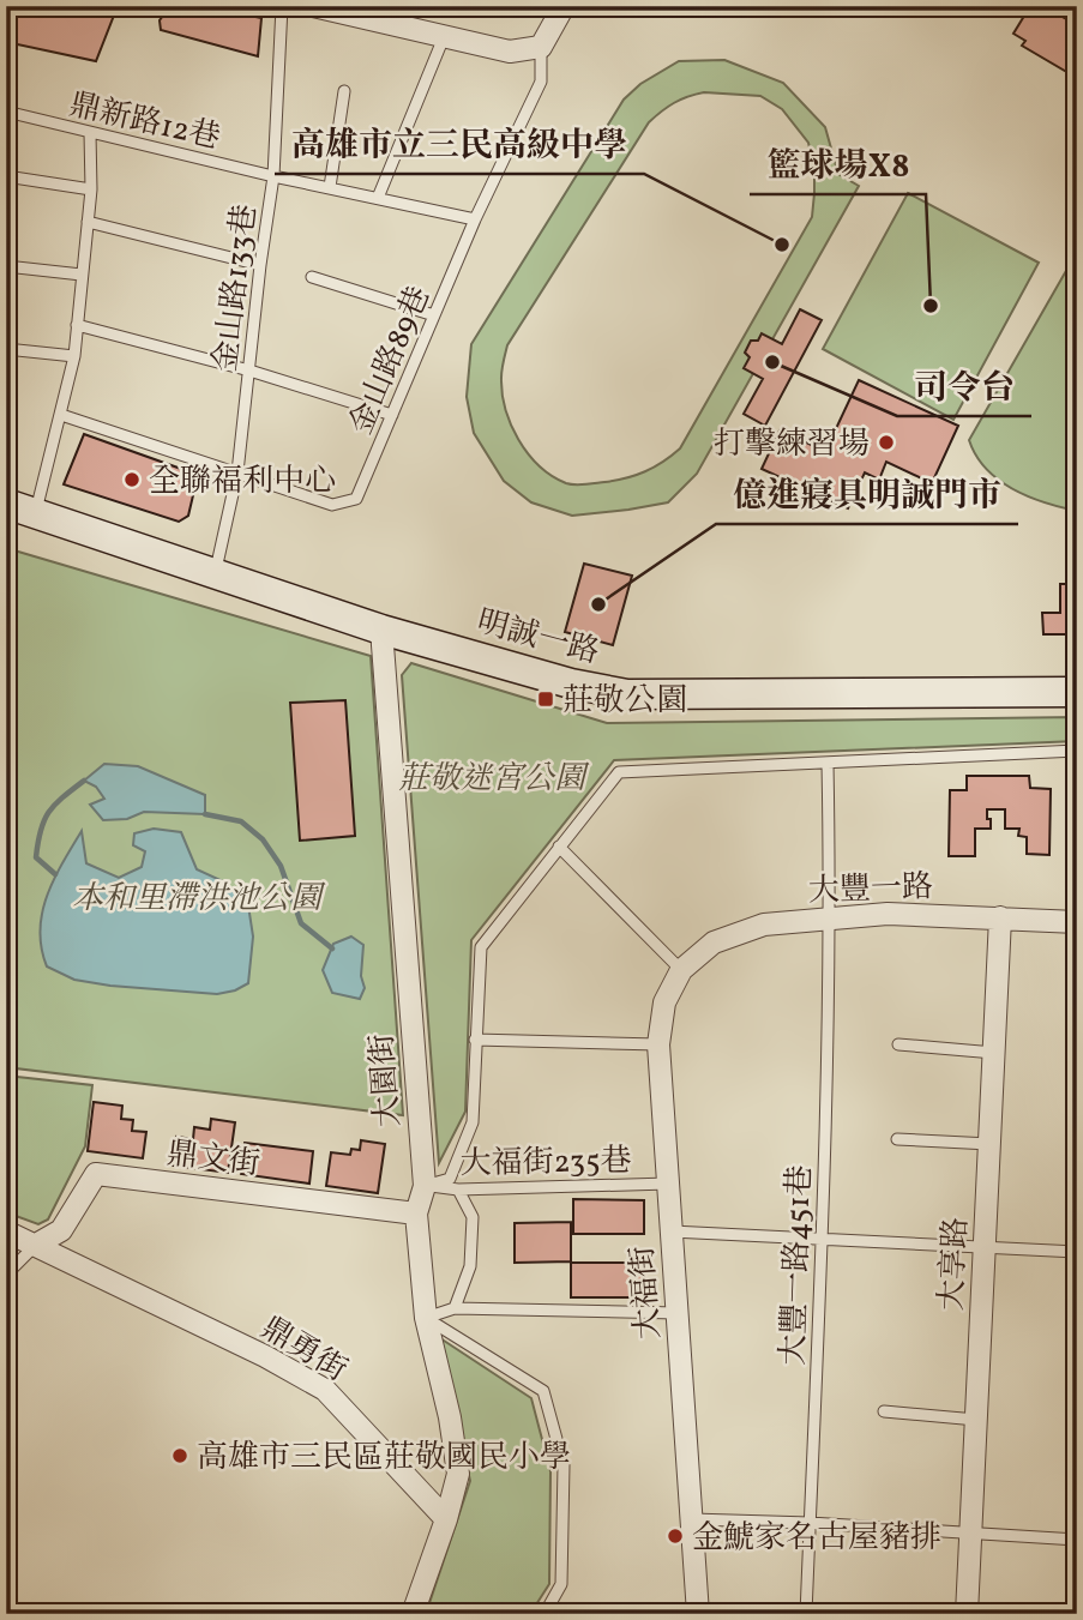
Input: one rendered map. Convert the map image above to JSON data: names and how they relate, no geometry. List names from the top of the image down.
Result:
{
  "streets": {
    "street": [
      "明誠一路",
      "大豐一路",
      "大園街",
      "鼎文街",
      "大享路",
      "大福街",
      "鼎勇街"
    ],
    "lane": [
      "鼎新路12巷",
      "金山路133巷",
      "金山路89巷",
      "大福街235巷",
      "大豐一路451巷"
    ]
  },
  "crossings": [
    ["鼎新路12巷", "金山路133巷"],
    ["鼎新路12巷", "金山路89巷"],
    ["金山路133巷", "金山路89巷"],
    ["金山路133巷", "明誠一路"],
    ["明誠一路", "大園街"],
    ["大豐一路", "大享路"],
    ["大豐一路", "大豐一路451巷"],
    ["大豐一路", "大福街"],
    ["大園街", "鼎文街"],
    ["大園街", "大福街235巷"],
    ["大園街", "鼎勇街"],
    ["鼎文街", "鼎勇街"],
    ["大福街235巷", "大福街"]
  ],
  "parks": ["莊敬迷宮公園", "本和里滯洪池公園"],
  "places": {
    "other": [
      "高雄市立三民高級中學",
      "籃球場X8",
      "司令台",
      "打擊練習場",
      "全聯福利中心",
      "億進寢具明誠門市",
      "高雄市三民區莊敬國民小學",
      "金鯱家名古屋豬排"
    ],
    "transit": ["莊敬公園"]
  }
}
